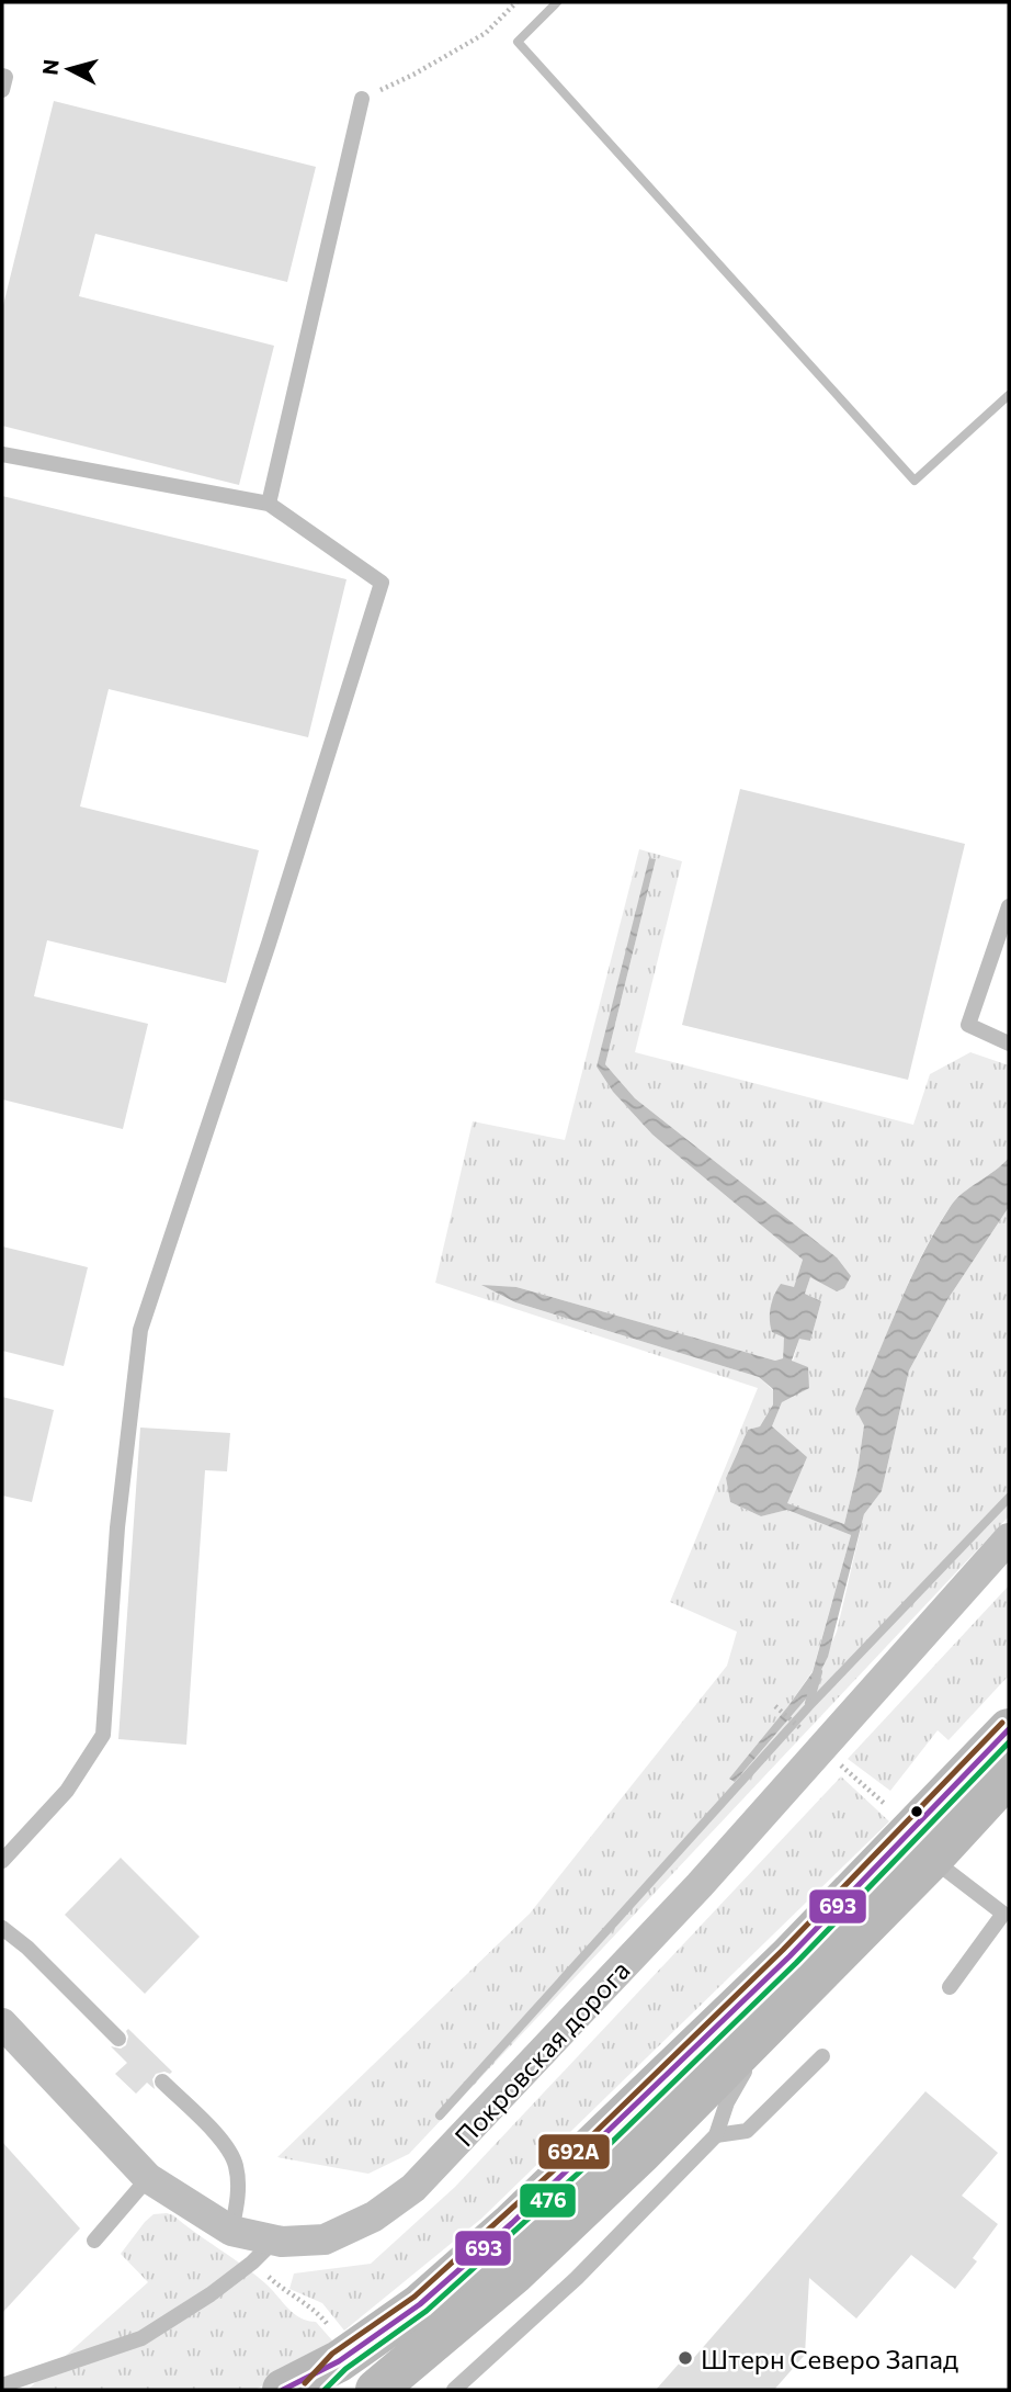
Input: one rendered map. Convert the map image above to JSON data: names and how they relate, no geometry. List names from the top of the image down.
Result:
{
  "streets": {
    "street": ["Покровская дорога"]
  },
  "places": ["Штерн Северо Запад"],
  "lines": ["transit line 692А", "transit line 693", "transit line 476"],
  "north": "left"
}
